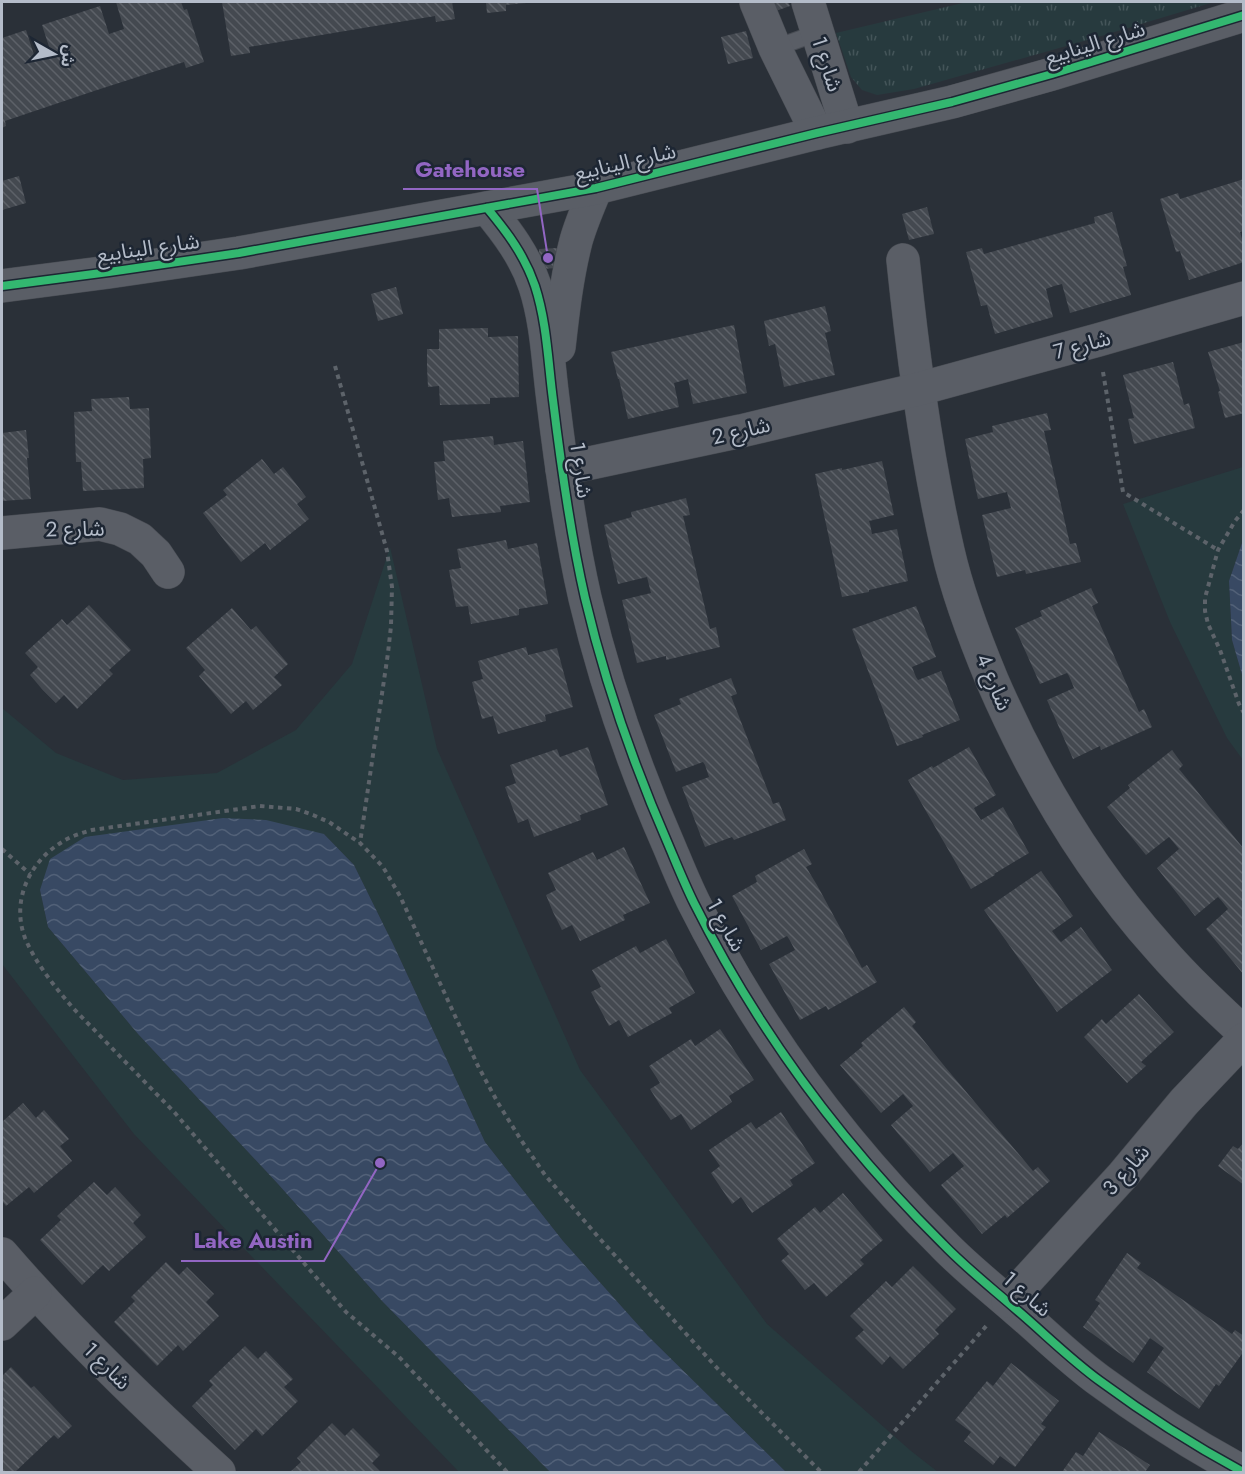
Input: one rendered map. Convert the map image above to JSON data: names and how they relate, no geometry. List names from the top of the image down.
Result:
{
  "streets": {
    "street": [
      "شارع الينابيع",
      "شارع 1",
      "شارع 7",
      "شارع 2",
      "شارع 4",
      "شارع 3"
    ]
  },
  "crossings": [
    ["شارع الينابيع", "شارع 1"],
    ["شارع 1", "شارع 2"],
    ["شارع 1", "شارع 3"],
    ["شارع 7", "شارع 2"],
    ["شارع 7", "شارع 4"],
    ["شارع 2", "شارع 4"]
  ],
  "places": ["Gatehouse", "Lake Austin"],
  "north": "right"
}
